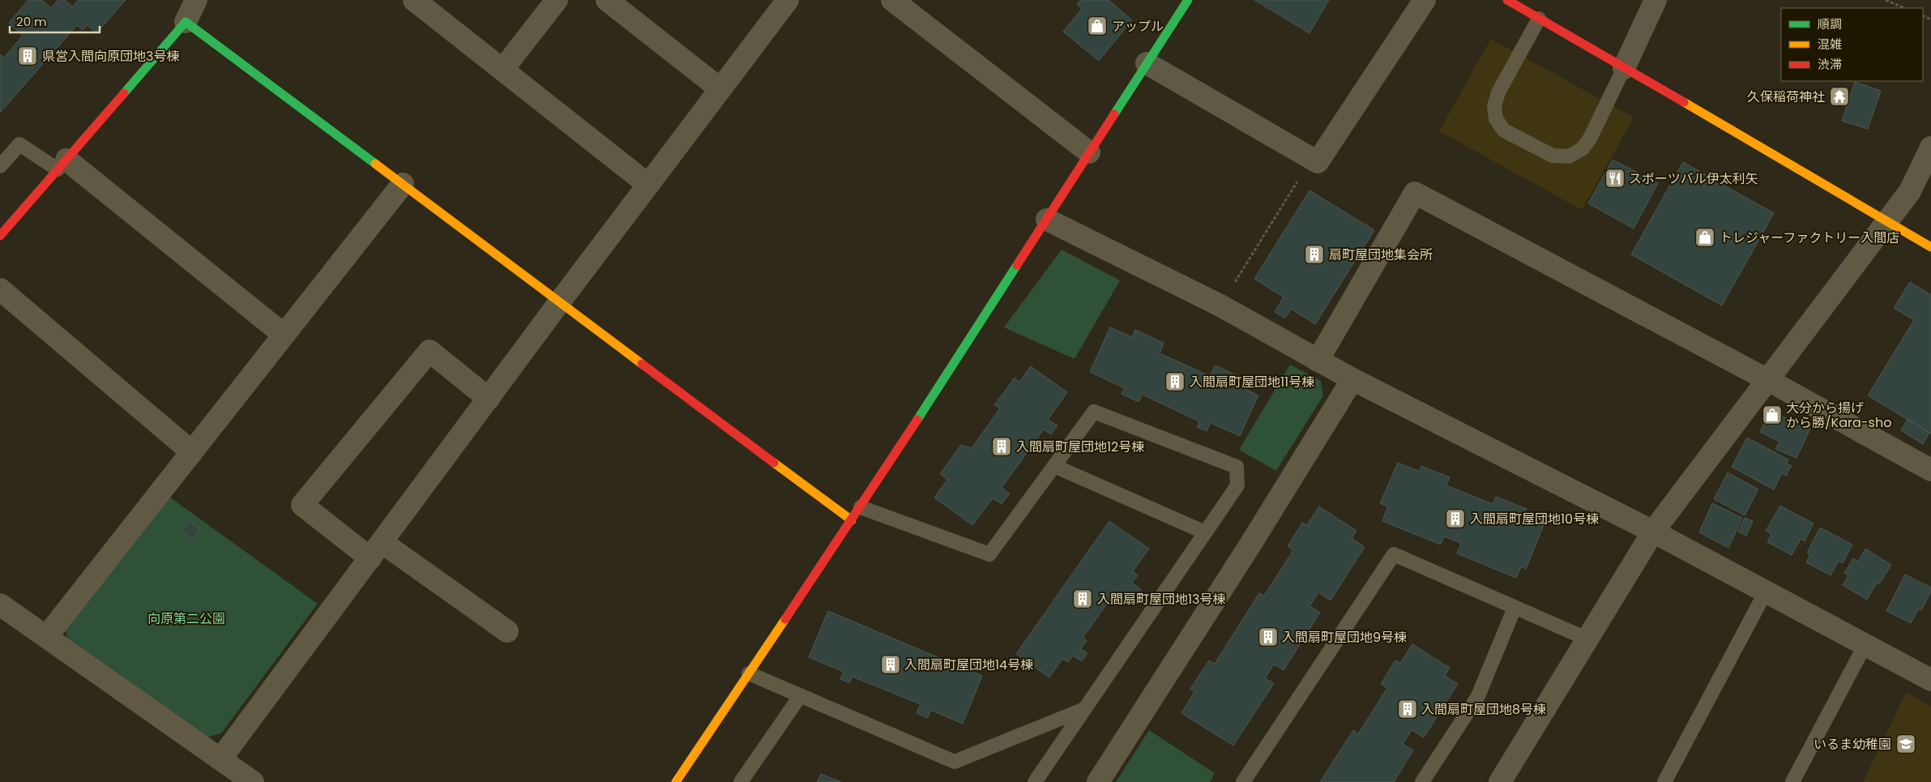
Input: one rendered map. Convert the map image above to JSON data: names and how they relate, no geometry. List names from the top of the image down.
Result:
{
  "parks": ["向原第二公園"],
  "places": {
    "shop": ["アップル", "トレジャーファクトリー入間店", "大分から揚げ から勝/Kara-sho"],
    "building": [
      "県営入間向原団地3号棟",
      "扇町屋団地集会所",
      "入間扇町屋団地11号棟",
      "入間扇町屋団地12号棟",
      "入間扇町屋団地10号棟",
      "入間扇町屋団地13号棟",
      "入間扇町屋団地9号棟",
      "入間扇町屋団地14号棟",
      "入間扇町屋団地8号棟"
    ],
    "temple": ["久保稲荷神社"],
    "restaurant": ["スポーツバル伊太利矢"],
    "school or university": ["いるま幼稚園"]
  },
  "legend": ["順調", "混雑", "渋滞"],
  "scale_bar": "20 m"
}
